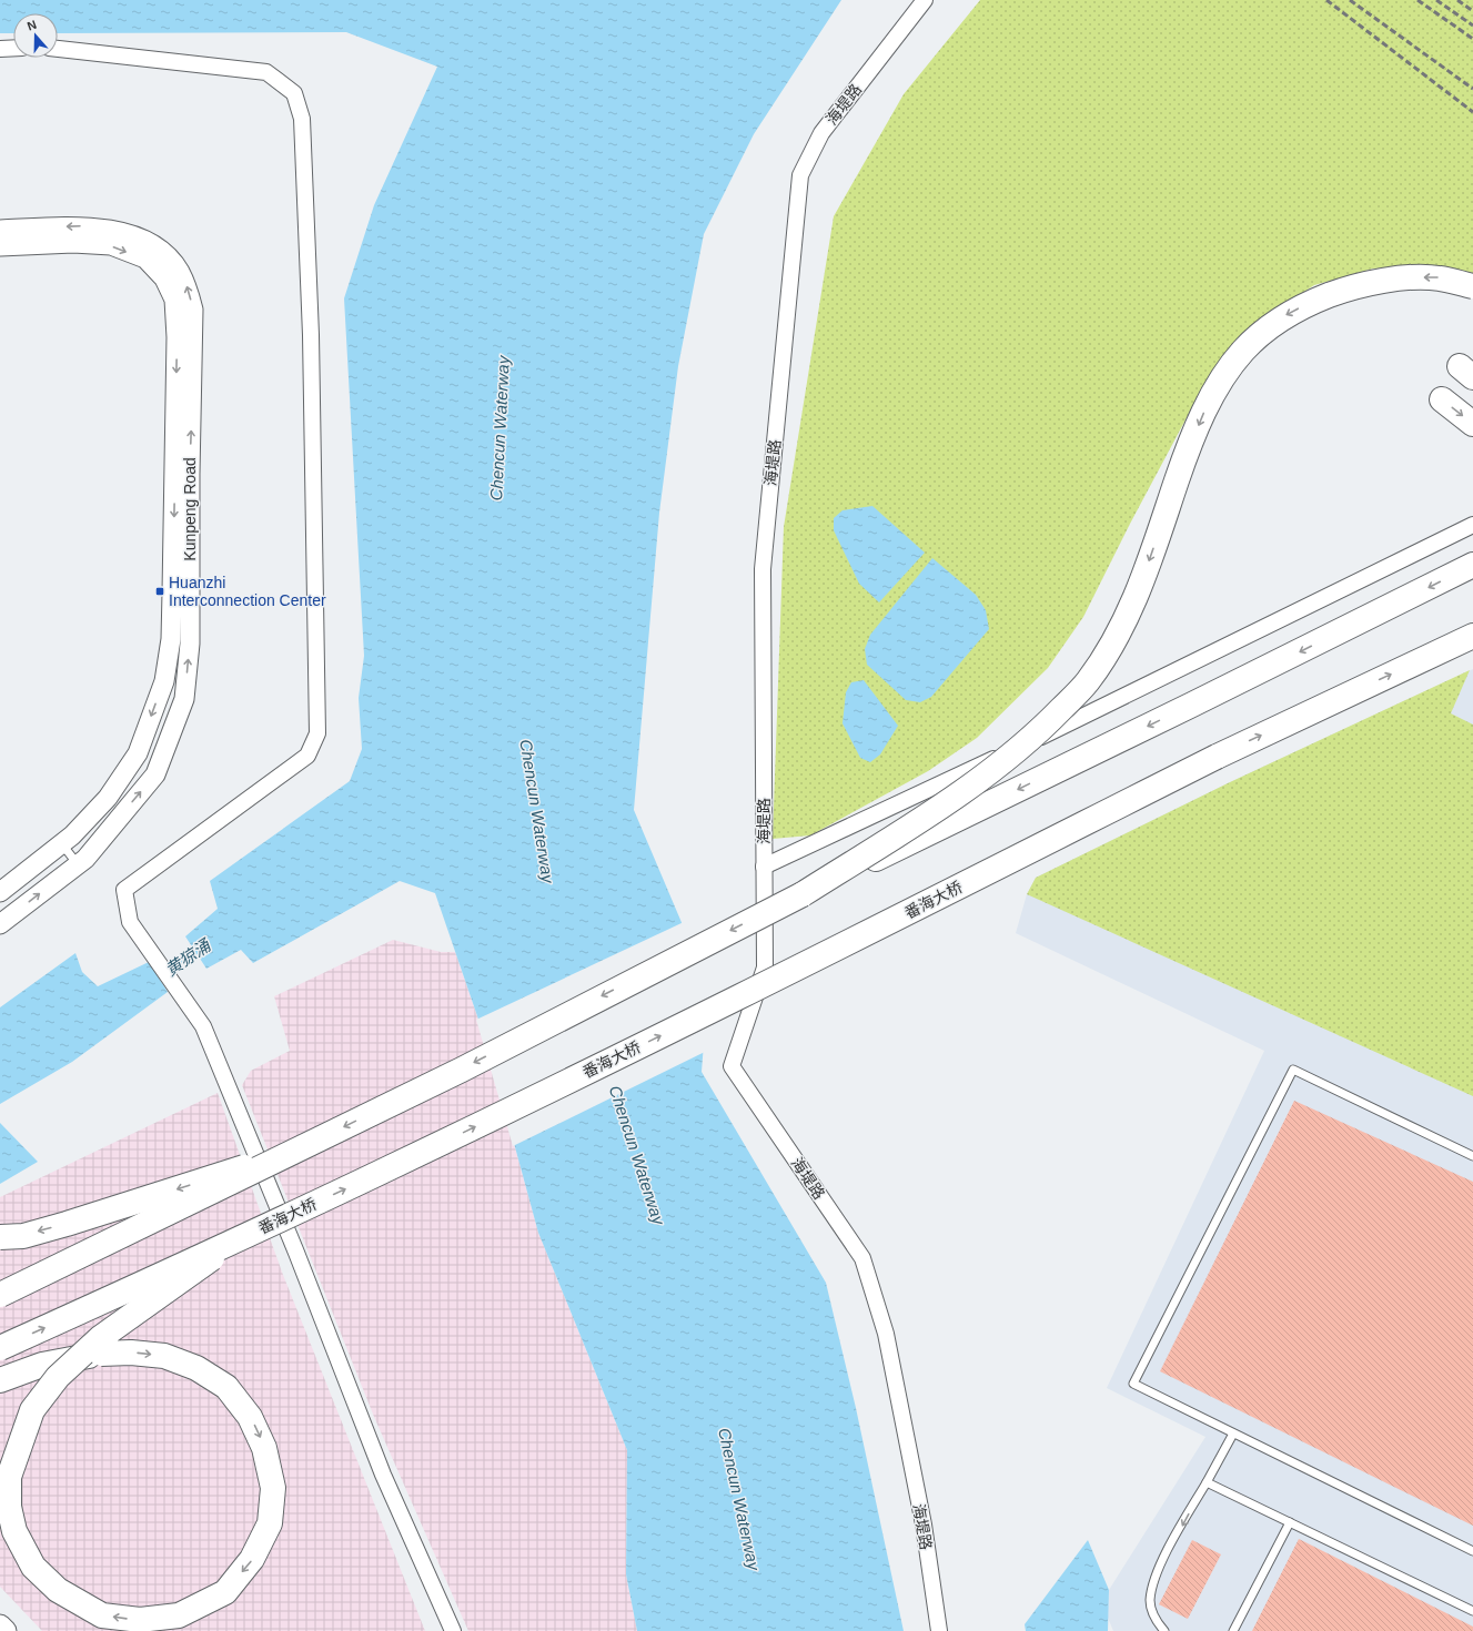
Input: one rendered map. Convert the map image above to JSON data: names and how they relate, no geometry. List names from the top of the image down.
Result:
{
  "streets": {
    "main road": ["番海大桥"],
    "street": ["海堤路", "Kunpeng Road"]
  },
  "water": ["Chencun Waterway", "黄猄涌"],
  "places": {
    "transit": ["Huanzhi Interconnection Center"]
  },
  "north": "top"
}
